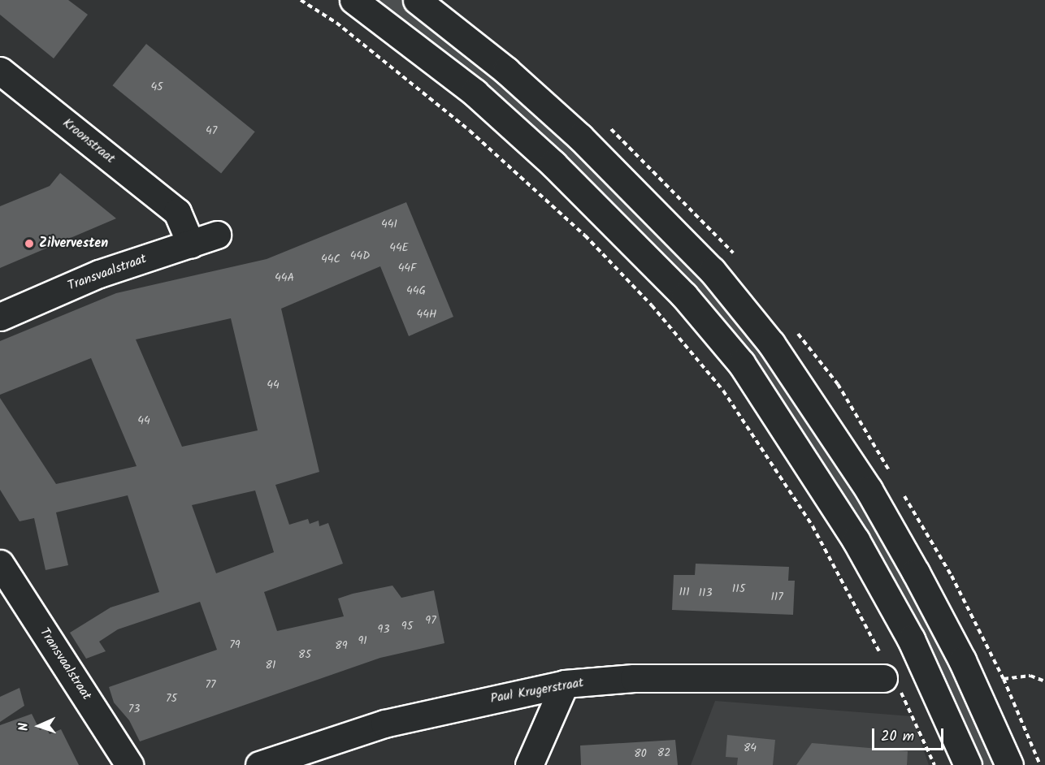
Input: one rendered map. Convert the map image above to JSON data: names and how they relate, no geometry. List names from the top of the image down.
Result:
{
  "streets": {
    "main road": ["Kroonstraat", "Transvaalstraat", "Paul Krugerstraat"]
  },
  "crossings": [
    ["Kroonstraat", "Transvaalstraat"]
  ],
  "places": ["Zilvervesten"],
  "house_numbers": [
    "45",
    "47",
    "44I",
    "44E",
    "44D",
    "44C",
    "44F",
    "44A",
    "44G",
    "44H",
    "44",
    "44",
    "115",
    "111",
    "113",
    "117",
    "97",
    "95",
    "93",
    "91",
    "79",
    "89",
    "85",
    "81",
    "77",
    "75",
    "73",
    "84",
    "82",
    "80"
  ],
  "scale_bar": "20 m",
  "north": "left"
}
